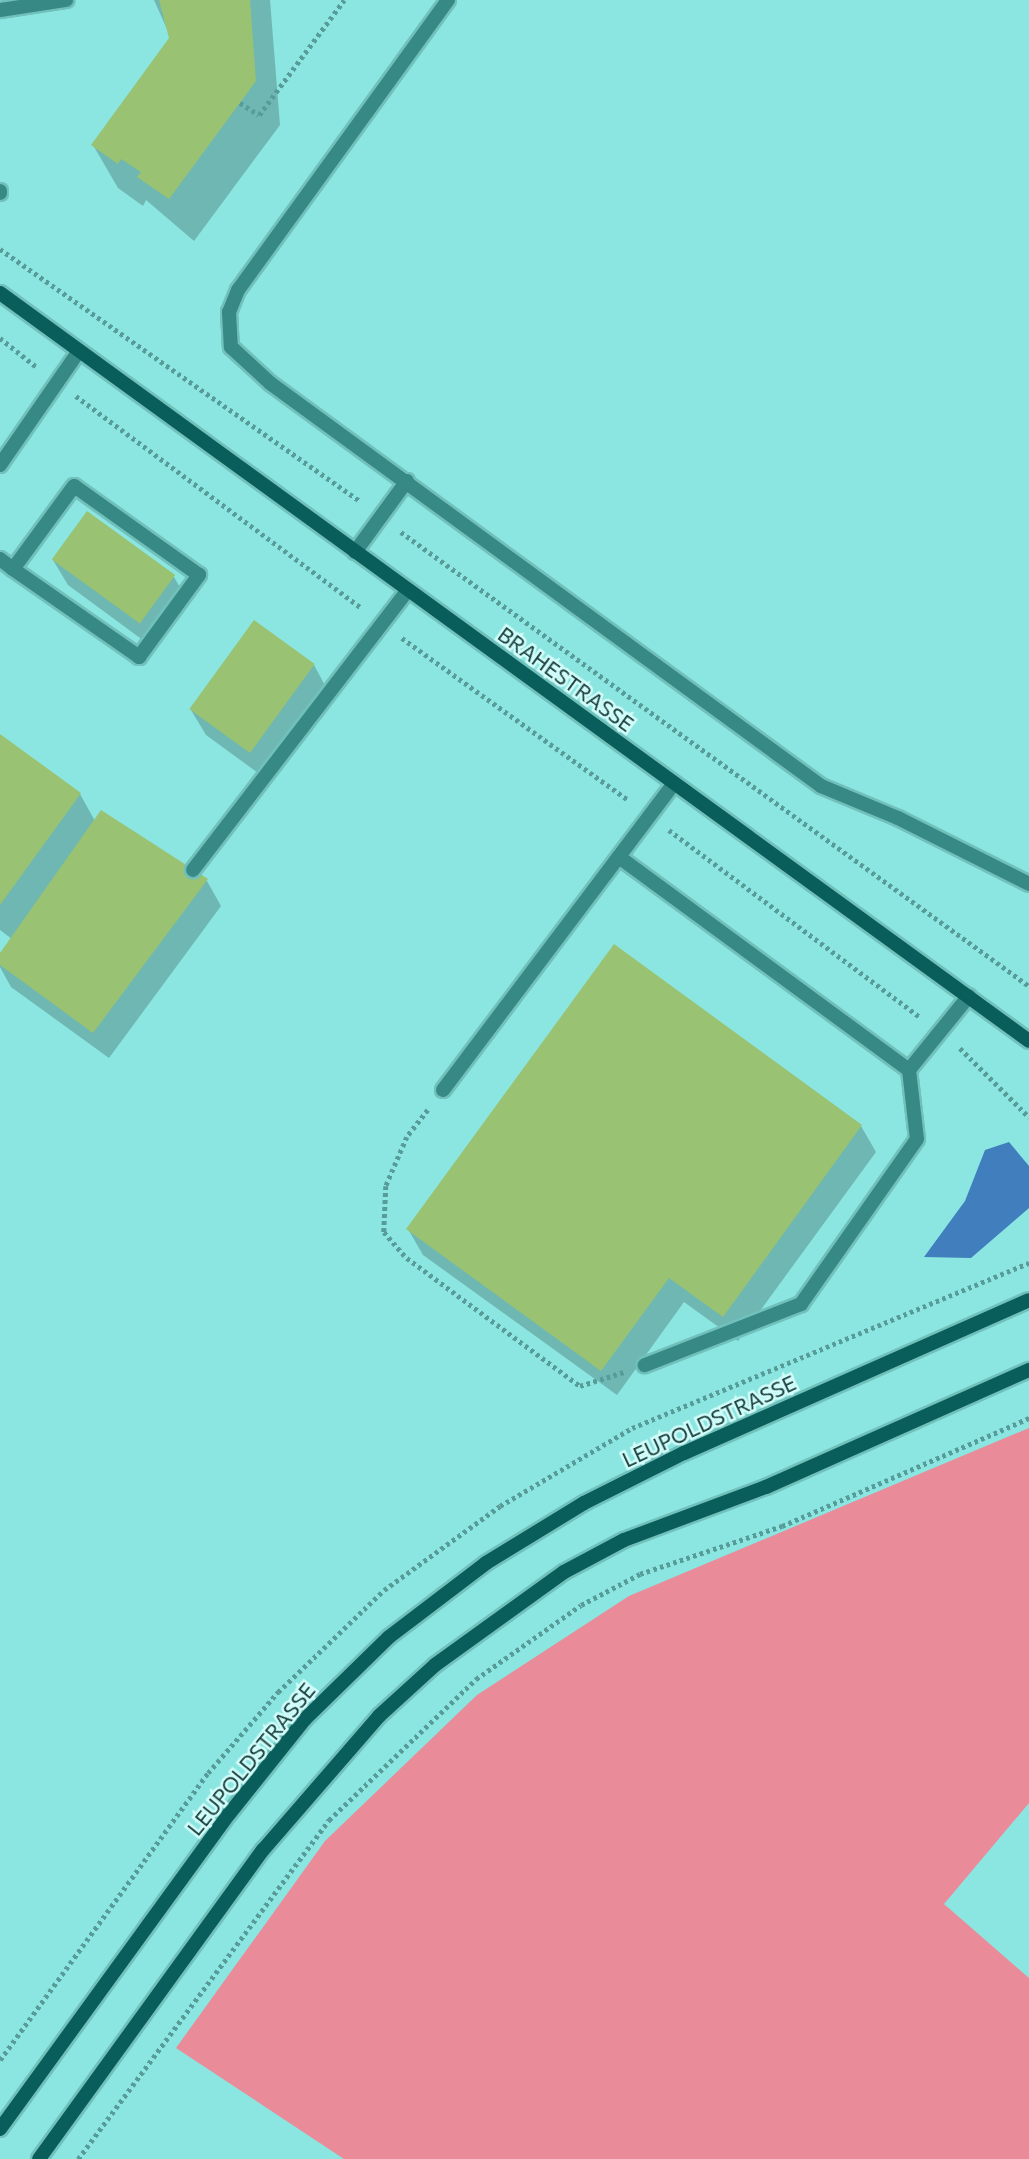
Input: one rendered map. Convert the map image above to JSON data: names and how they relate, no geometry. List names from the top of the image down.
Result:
{
  "streets": {
    "main road": ["BRAHESTRASSE", "LEUPOLDSTRASSE"]
  }
}
